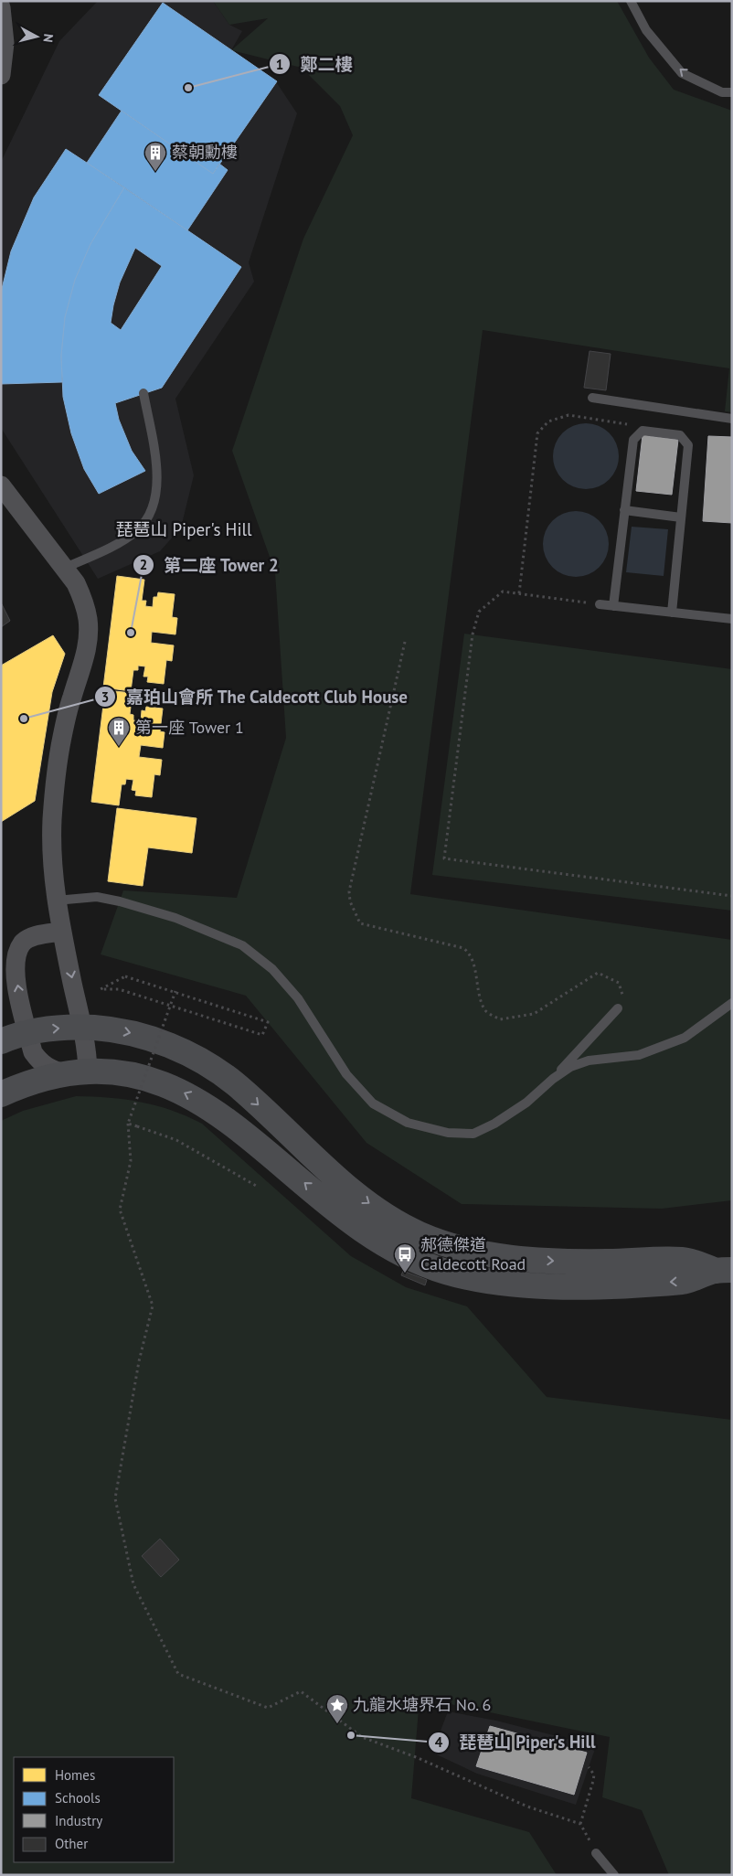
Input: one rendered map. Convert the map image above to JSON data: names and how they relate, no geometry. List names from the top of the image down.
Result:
{
  "districts": ["琵琶山 Piper's Hill"],
  "places": {
    "other": [
      "鄭二樓",
      "第二座 Tower 2",
      "嘉珀山會所 The Caldecott Club House",
      "琵琶山 Piper's Hill"
    ],
    "building": ["蔡朝勳樓", "第一座 Tower 1"],
    "bus stop": ["郝德傑道 Caldecott Road"],
    "place": ["九龍水塘界石 No. 6"]
  },
  "legend": [
    "Homes",
    "Schools",
    "Industry",
    "Other"
  ],
  "north": "right"
}
